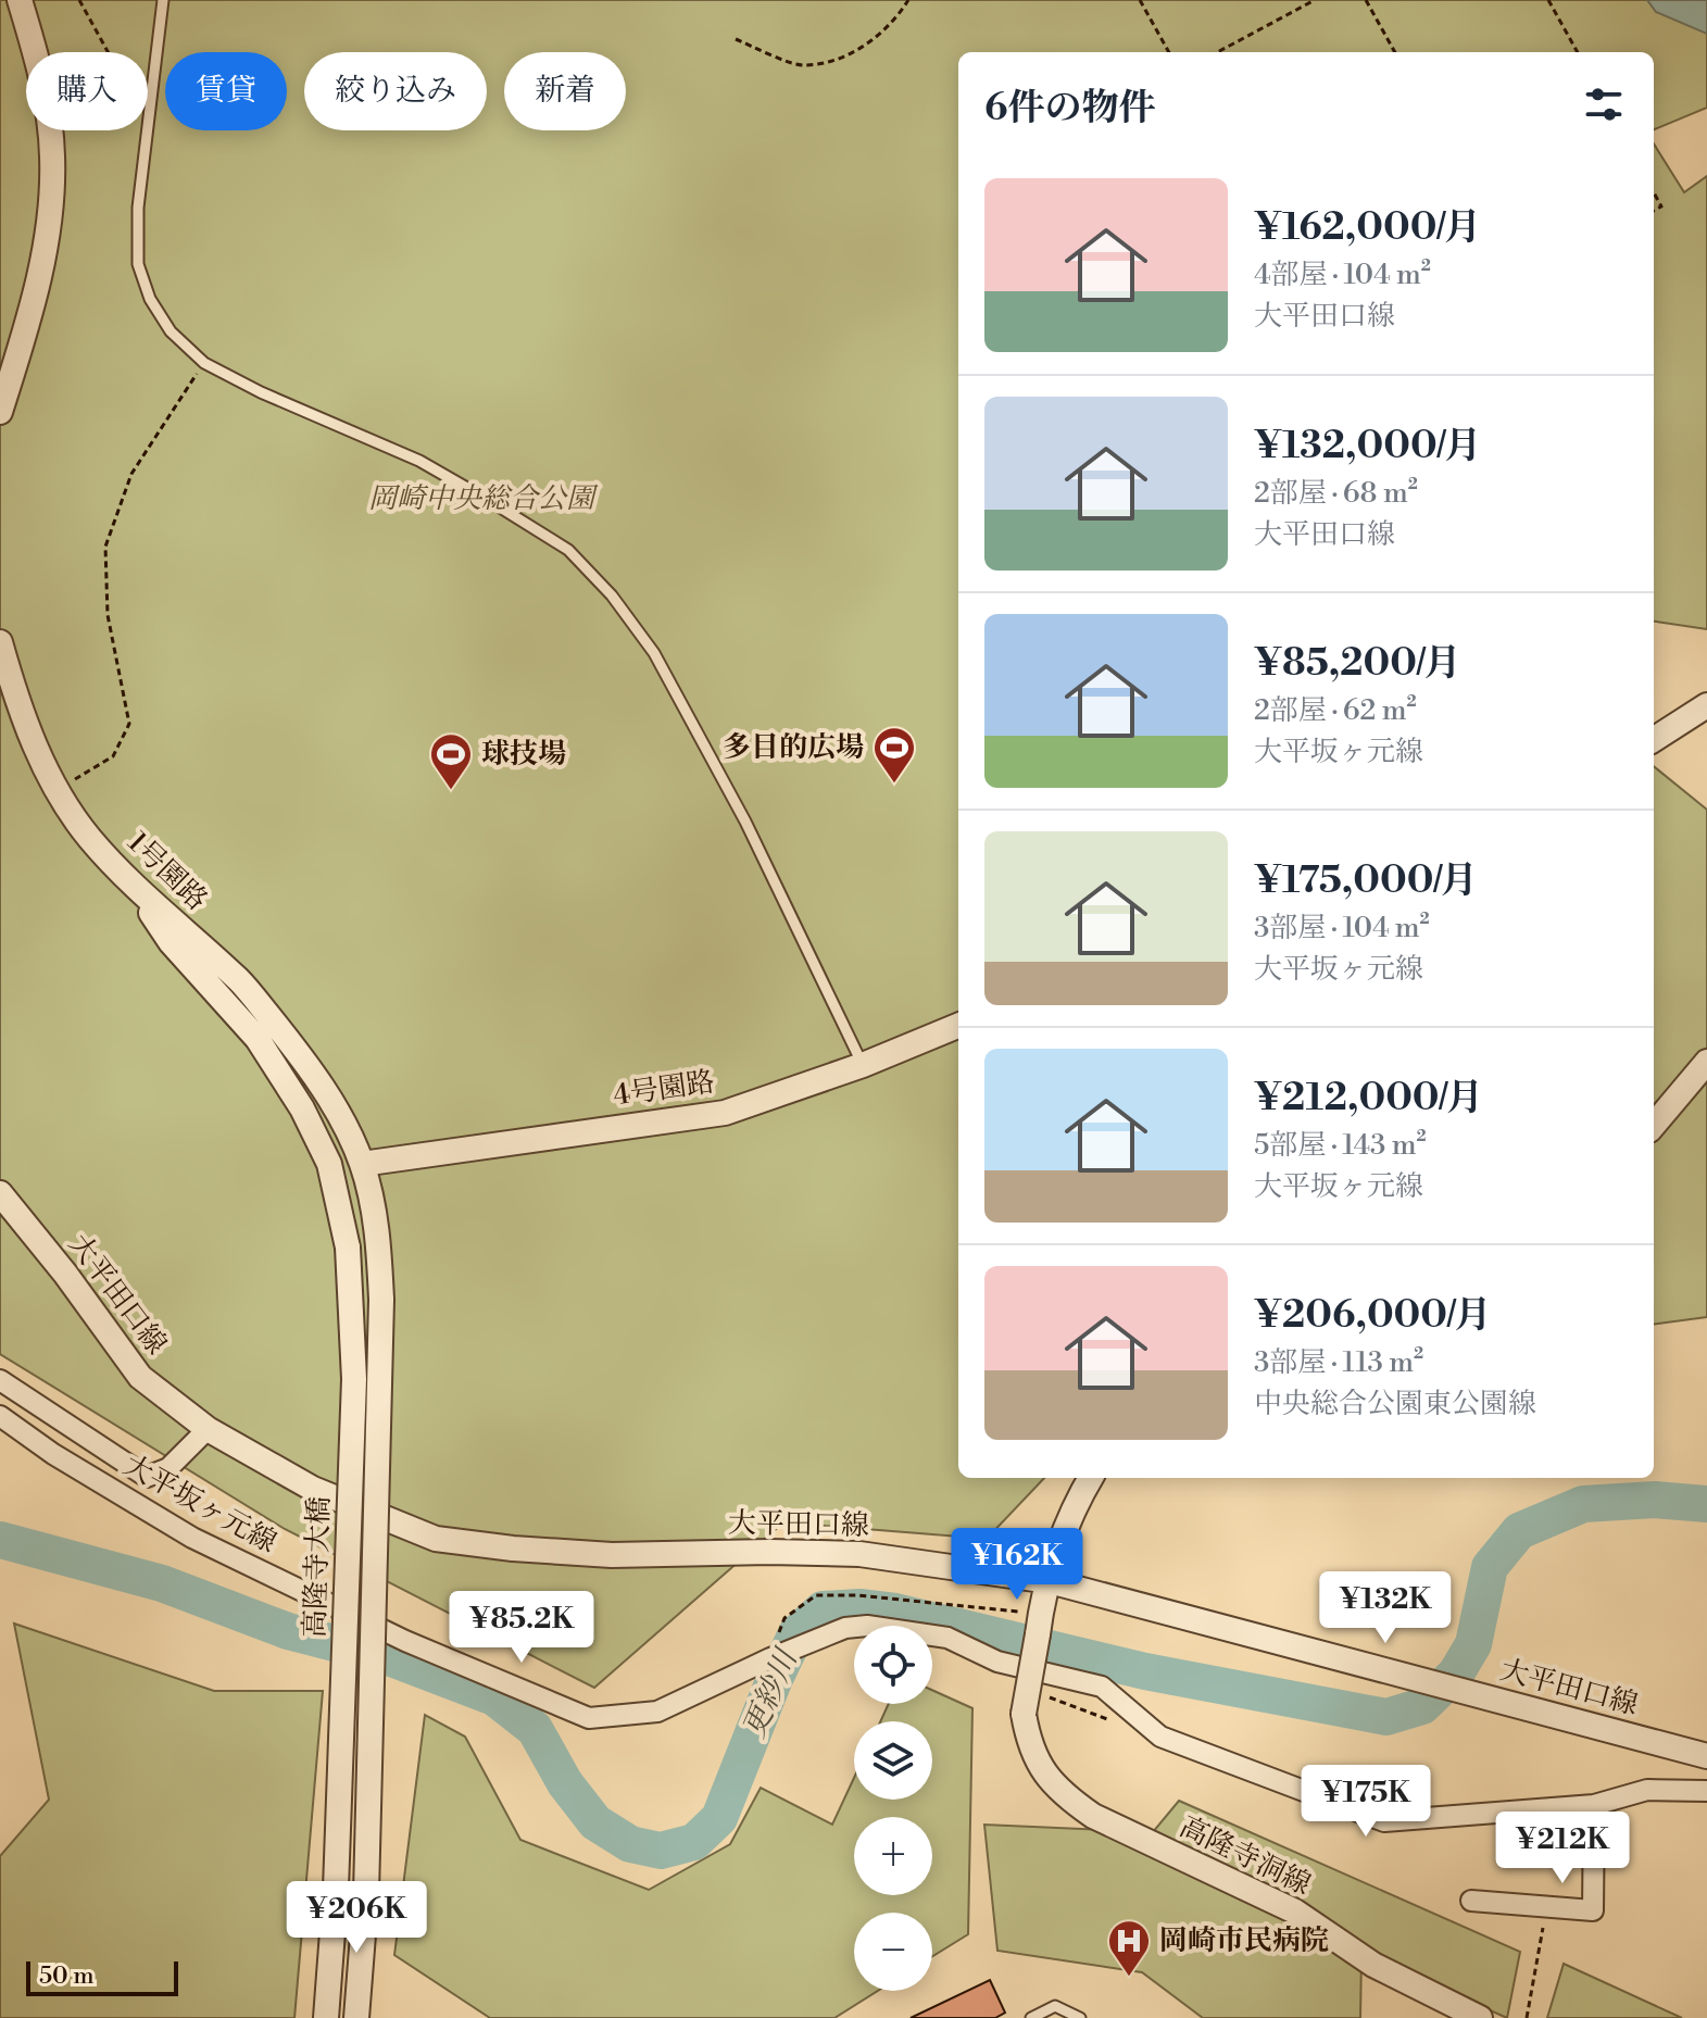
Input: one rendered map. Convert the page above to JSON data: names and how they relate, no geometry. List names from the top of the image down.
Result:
{
  "streets": {
    "street": [
      "1号園路",
      "4号園路",
      "大平田口線",
      "大平坂ヶ元線",
      "高隆寺大橋",
      "高隆寺洞線"
    ]
  },
  "crossings": [
    ["1号園路", "4号園路"],
    ["1号園路", "高隆寺大橋"],
    ["大平田口線", "高隆寺洞線"]
  ],
  "water": ["更紗川"],
  "parks": ["岡崎中央総合公園"],
  "places": {
    "sports": ["多目的広場", "球技場"],
    "hospital": ["岡崎市民病院"]
  },
  "scale_bar": "50 m",
  "page": {
    "chip": [
      "購入",
      "賃貸",
      "絞り込み",
      "新着"
    ],
    "heading": "6件の物件",
    "list": [
      {
        "name": "¥162,000/月",
        "note": "4部屋 · 104 m² · 大平田口線"
      },
      {
        "name": "¥132,000/月",
        "note": "2部屋 · 68 m² · 大平田口線"
      },
      {
        "name": "¥85,200/月",
        "note": "2部屋 · 62 m² · 大平坂ヶ元線"
      },
      {
        "name": "¥175,000/月",
        "note": "3部屋 · 104 m² · 大平坂ヶ元線"
      },
      {
        "name": "¥212,000/月",
        "note": "5部屋 · 143 m² · 大平坂ヶ元線"
      },
      {
        "name": "¥206,000/月",
        "note": "3部屋 · 113 m² · 中央総合公園東公園線"
      }
    ],
    "price": [
      "¥162K",
      "¥132K",
      "¥85.2K",
      "¥175K",
      "¥212K",
      "¥206K"
    ],
    "map_buttons": ["+", "−"],
    "scale": "50 m"
  }
}
